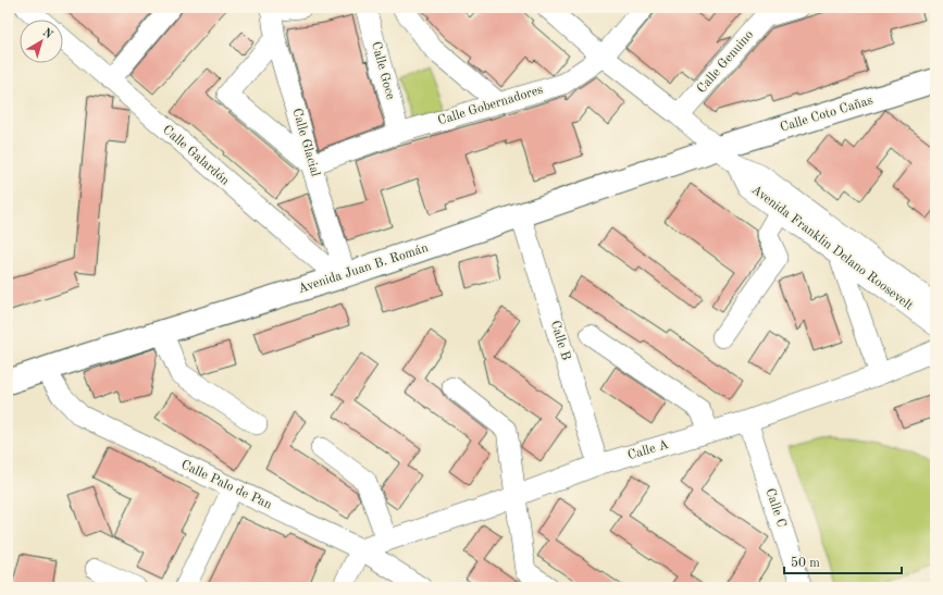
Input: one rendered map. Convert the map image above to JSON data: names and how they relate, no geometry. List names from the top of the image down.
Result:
{
  "streets": {
    "main road": ["Calle Coto Cañas", "Avenida Juan B. Román"],
    "street": [
      "Calle Genuino",
      "Calle Goce",
      "Calle Gobernadores",
      "Calle Glacial",
      "Calle Galardón",
      "Avenida Franklin Delano Roosevelt",
      "Calle B",
      "Calle A",
      "Calle Palo de Pan",
      "Calle C"
    ]
  },
  "crossings": [
    ["Calle Genuino", "Avenida Franklin Delano Roosevelt"],
    ["Calle Goce", "Calle Gobernadores"],
    ["Calle Gobernadores", "Calle Glacial"],
    ["Calle Gobernadores", "Avenida Franklin Delano Roosevelt"],
    ["Calle Coto Cañas", "Avenida Franklin Delano Roosevelt"],
    ["Calle Coto Cañas", "Avenida Juan B. Román"],
    ["Calle Glacial", "Calle Galardón"],
    ["Calle Glacial", "Avenida Juan B. Román"],
    ["Calle Galardón", "Avenida Juan B. Román"],
    ["Avenida Franklin Delano Roosevelt", "Avenida Juan B. Román"],
    ["Avenida Juan B. Román", "Calle B"],
    ["Avenida Juan B. Román", "Calle Palo de Pan"],
    ["Calle B", "Calle A"],
    ["Calle A", "Calle Palo de Pan"],
    ["Calle A", "Calle C"]
  ],
  "scale_bar": "50 m",
  "north": "top right"
}
